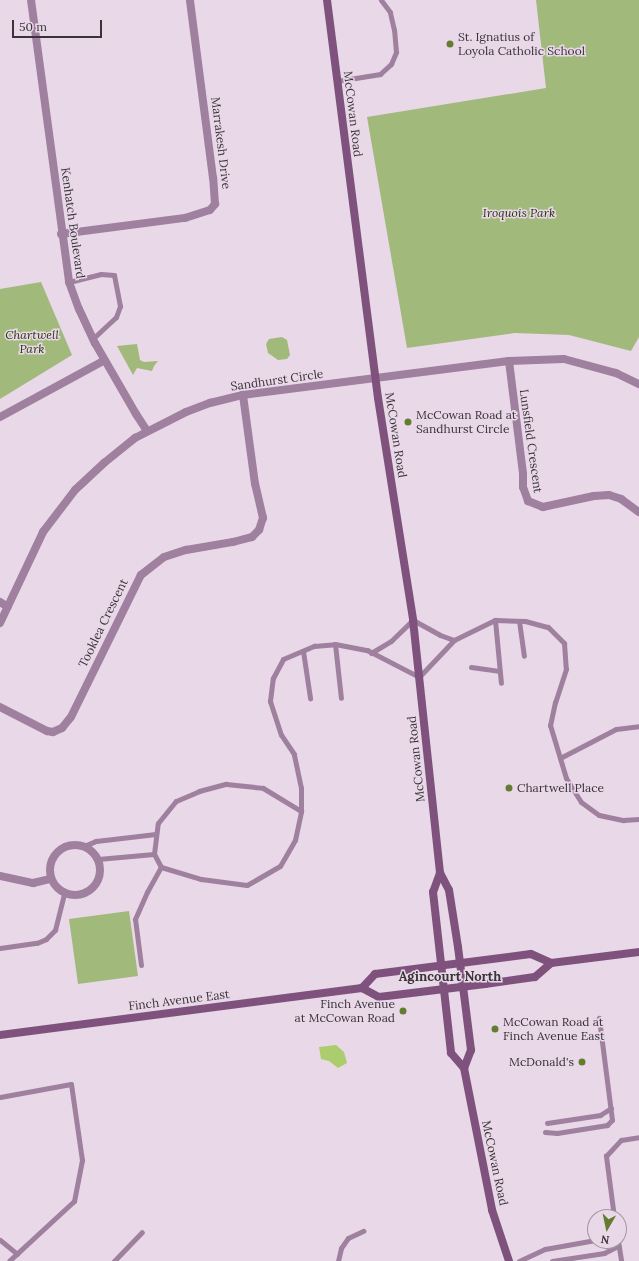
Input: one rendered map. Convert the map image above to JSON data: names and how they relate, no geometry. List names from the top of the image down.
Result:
{
  "streets": {
    "main road": ["McCowan Road", "Finch Avenue East"],
    "street": [
      "Marrakesh Drive",
      "Kenhatch Boulevard",
      "Sandhurst Circle",
      "Lunsfield Crescent",
      "Tooklea Crescent"
    ]
  },
  "crossings": [
    ["McCowan Road", "Sandhurst Circle"],
    ["Marrakesh Drive", "Kenhatch Boulevard"],
    ["Kenhatch Boulevard", "Sandhurst Circle"],
    ["Sandhurst Circle", "Lunsfield Crescent"],
    ["Sandhurst Circle", "Tooklea Crescent"]
  ],
  "districts": ["Agincourt North"],
  "parks": ["Iroquois Park", "Chartwell Park"],
  "places": [
    "St. Ignatius of Loyola Catholic School",
    "McCowan Road at Sandhurst Circle",
    "Chartwell Place",
    "Finch Avenue at McCowan Road",
    "McCowan Road at Finch Avenue East",
    "McDonald's"
  ],
  "scale_bar": "50 m",
  "north": "bottom"
}
